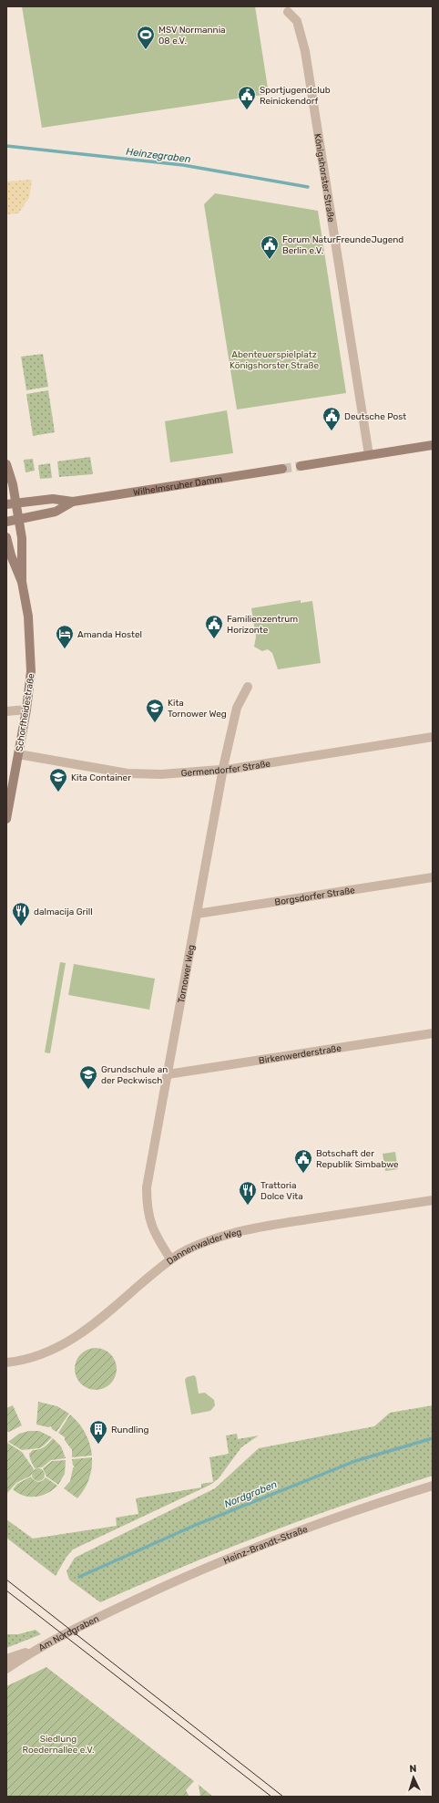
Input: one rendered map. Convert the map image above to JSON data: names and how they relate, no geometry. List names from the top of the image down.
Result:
{
  "streets": {
    "main road": ["Wilhelmsruher Damm", "Schorfheidestraße"],
    "street": [
      "Königshorster Straße",
      "Germendorfer Straße",
      "Borgsdorfer Straße",
      "Tornower Weg",
      "Birkenwerderstraße",
      "Dannenwalder Weg",
      "Heinz-Brandt-Straße",
      "Am Nordgraben"
    ]
  },
  "crossings": [
    ["Wilhelmsruher Damm", "Schorfheidestraße"],
    ["Schorfheidestraße", "Germendorfer Straße"],
    ["Germendorfer Straße", "Tornower Weg"],
    ["Borgsdorfer Straße", "Tornower Weg"],
    ["Tornower Weg", "Birkenwerderstraße"],
    ["Tornower Weg", "Dannenwalder Weg"],
    ["Heinz-Brandt-Straße", "Am Nordgraben"]
  ],
  "water": ["Heinzegraben", "Nordgraben"],
  "parks": ["Abenteuerspielplatz Königshorster Straße", "Siedlung Roedernallee e.V."],
  "places": {
    "sports": ["MSV Normannia 08 e.V."],
    "public building": [
      "Sportjugendclub Reinickendorf",
      "Forum NaturFreundeJugend Berlin e.V.",
      "Deutsche Post",
      "Familienzentrum Horizonte",
      "Botschaft der Republik Simbabwe"
    ],
    "hotel": ["Amanda Hostel"],
    "school or university": ["Kita Tornower Weg", "Kita Container", "Grundschule an der Peckwisch"],
    "restaurant": ["dalmacija Grill", "Trattoria Dolce Vita"],
    "building": ["Rundling"]
  },
  "north": "top"
}
